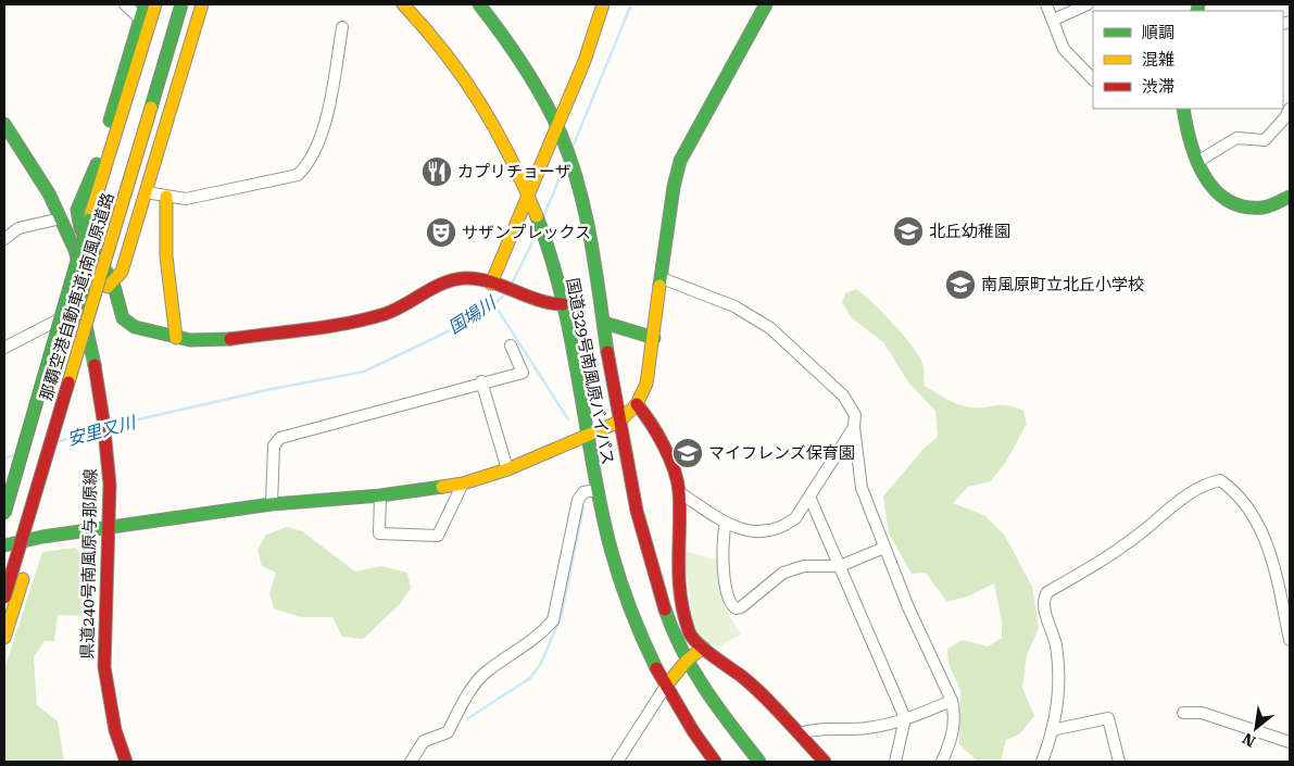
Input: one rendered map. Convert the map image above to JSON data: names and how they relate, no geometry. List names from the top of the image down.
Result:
{
  "streets": {
    "main road": ["那覇空港自動車道;南風原道路", "国道329号南風原バイパス", "県道240号南風原与那原線"]
  },
  "water": ["国場川", "安里又川"],
  "places": {
    "restaurant": ["カプリチョーザ"],
    "school or university": ["北丘幼稚園", "南風原町立北丘小学校", "マイフレンズ保育園"],
    "theatre": ["サザンプレックス"]
  },
  "legend": ["順調", "混雑", "渋滞"],
  "north": "bottom left"
}
